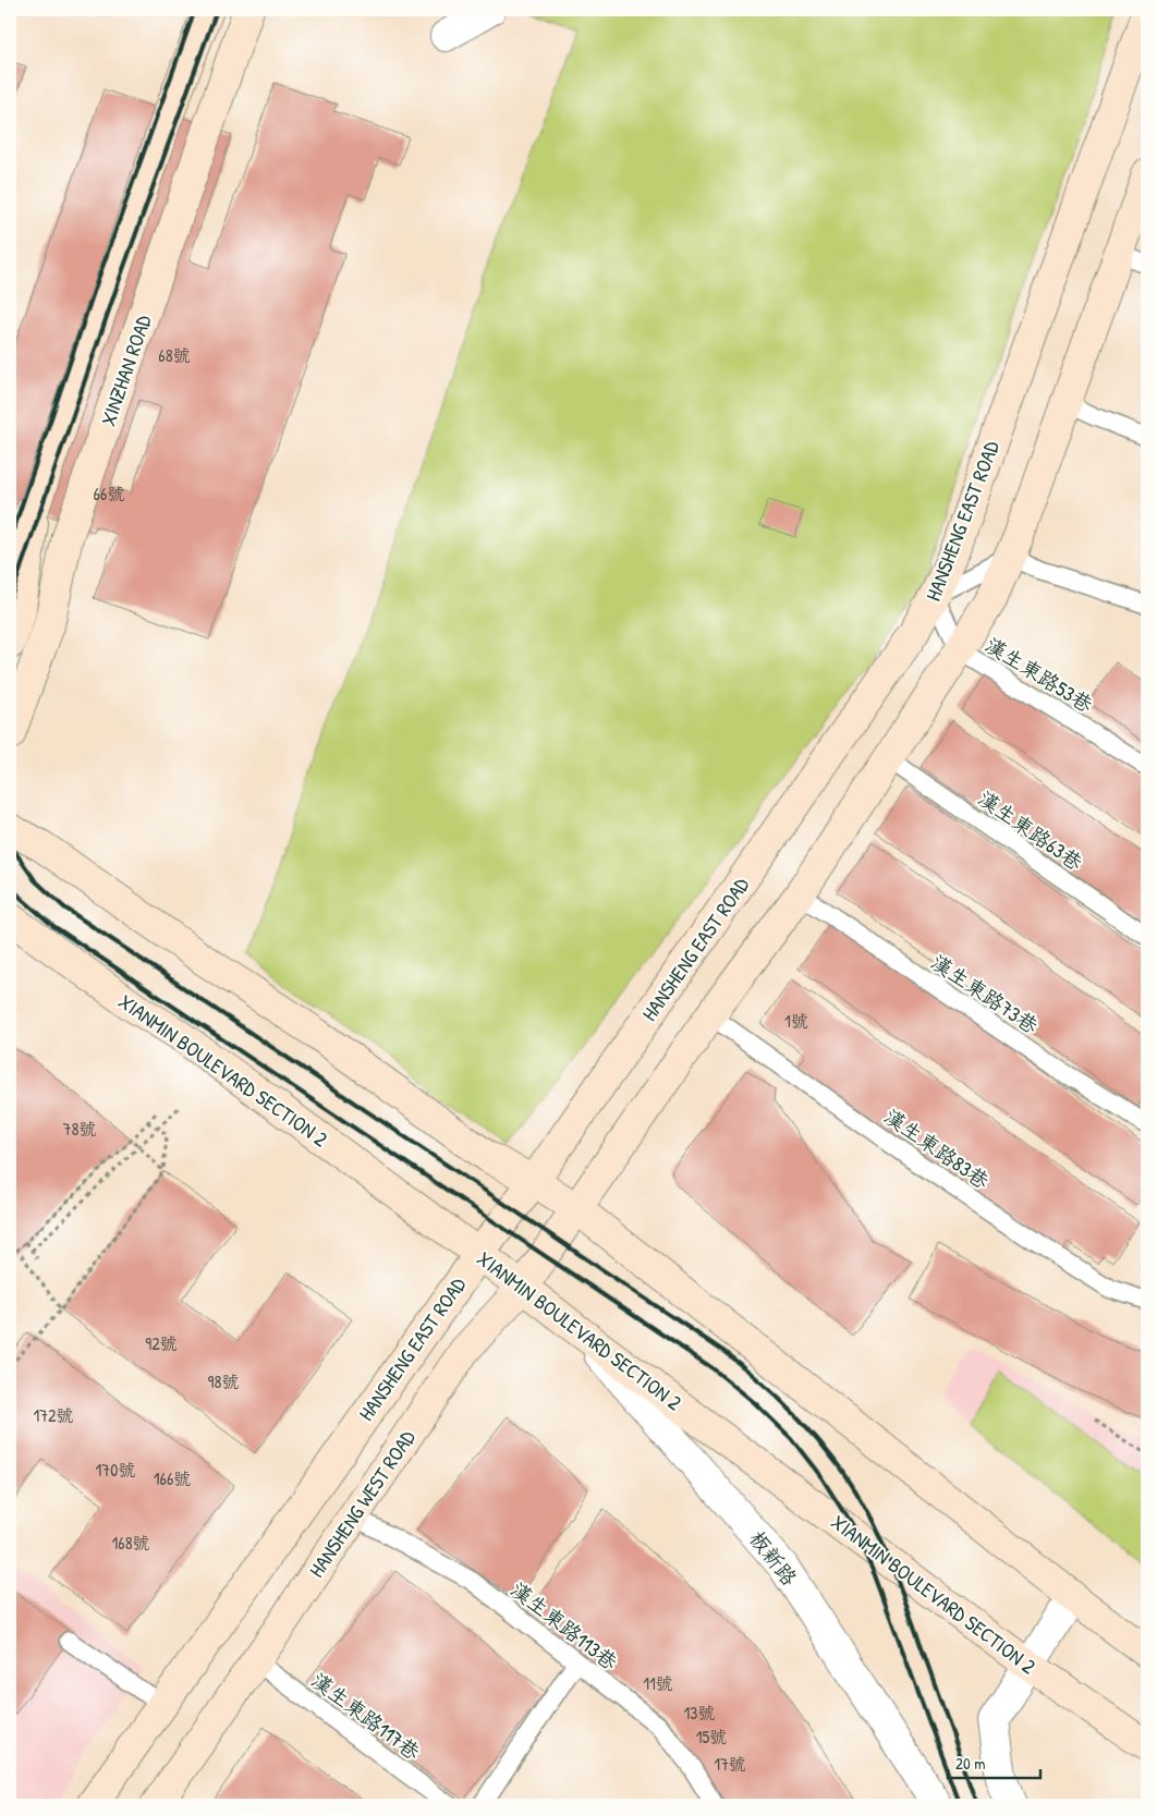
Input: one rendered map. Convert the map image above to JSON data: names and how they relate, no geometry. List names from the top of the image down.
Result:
{
  "streets": {
    "street": [
      "XINZHAN ROAD",
      "HANSHENG EAST ROAD",
      "XIANMIN BOULEVARD SECTION 2",
      "HANSHENG WEST ROAD",
      "板新路"
    ],
    "lane": [
      "漢生東路53巷",
      "漢生東路63巷",
      "漢生東路73巷",
      "漢生東路83巷",
      "漢生東路113巷",
      "漢生東路117巷"
    ]
  },
  "crossings": [
    ["HANSHENG EAST ROAD", "漢生東路53巷"],
    ["HANSHENG EAST ROAD", "XIANMIN BOULEVARD SECTION 2"],
    ["XIANMIN BOULEVARD SECTION 2", "HANSHENG WEST ROAD"],
    ["XIANMIN BOULEVARD SECTION 2", "板新路"],
    ["HANSHENG WEST ROAD", "漢生東路113巷"],
    ["HANSHENG WEST ROAD", "漢生東路117巷"]
  ],
  "house_numbers": [
    "68號",
    "66號",
    "1號",
    "78號",
    "92號",
    "98號",
    "172號",
    "170號",
    "166號",
    "168號",
    "11號",
    "13號",
    "15號",
    "17號"
  ],
  "scale_bar": "20 m"
}
